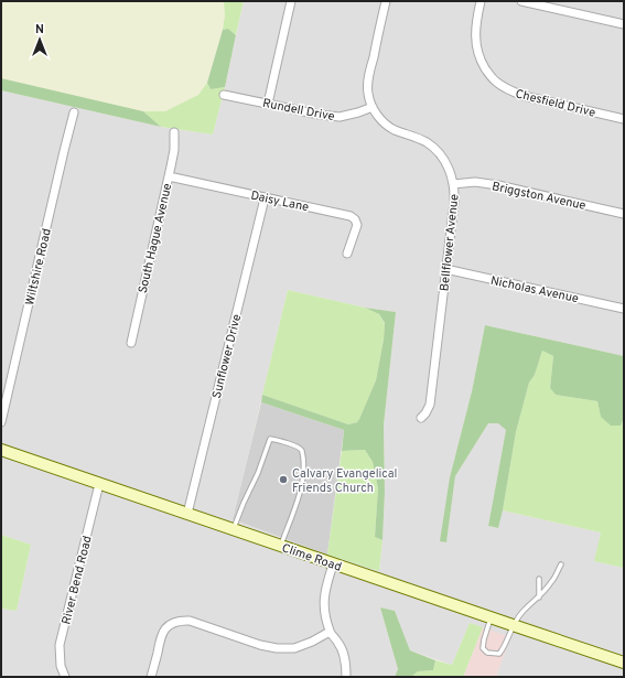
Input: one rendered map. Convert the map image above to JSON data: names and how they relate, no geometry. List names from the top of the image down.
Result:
{
  "streets": {
    "main road": ["Clime Road"],
    "street": [
      "Chesfield Drive",
      "Rundell Drive",
      "Briggston Avenue",
      "Daisy Lane",
      "South Hague Avenue",
      "Bellflower Avenue",
      "Wiltshire Road",
      "Nicholas Avenue",
      "Sunflower Drive",
      "River Bend Road"
    ]
  },
  "crossings": [
    ["Rundell Drive", "Bellflower Avenue"],
    ["Briggston Avenue", "Bellflower Avenue"],
    ["Daisy Lane", "South Hague Avenue"],
    ["Daisy Lane", "Sunflower Drive"],
    ["Bellflower Avenue", "Nicholas Avenue"],
    ["Sunflower Drive", "Clime Road"],
    ["Clime Road", "River Bend Road"]
  ],
  "places": ["Calvary Evangelical Friends Church"],
  "north": "top"
}
